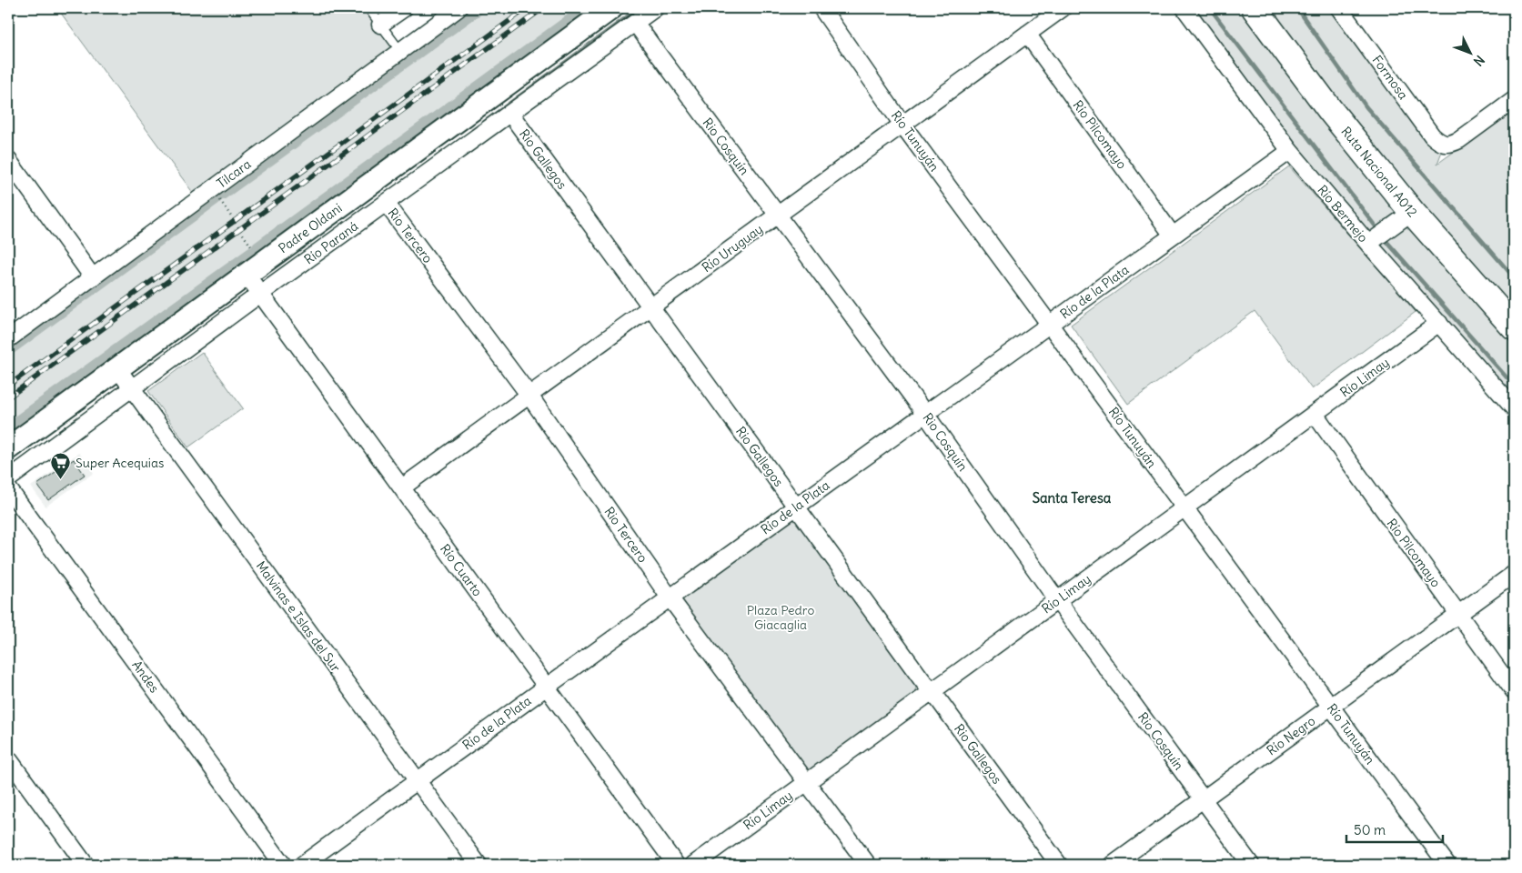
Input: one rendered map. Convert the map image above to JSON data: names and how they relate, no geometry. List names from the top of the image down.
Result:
{
  "streets": {
    "highway": ["Ruta Nacional A012"],
    "main road": ["Padre Oldani"],
    "street": [
      "Formosa",
      "Río Pilcomayo",
      "Río Tunuyán",
      "Rio Cosquín",
      "Rio Gallegos",
      "Tilcara",
      "Río Bermejo",
      "Rio Tercero",
      "Río Paraná",
      "Río Uruguay",
      "Río de la Plata",
      "Río Limay",
      "Río Cuarto",
      "Malvinas e Islas del Sur",
      "Andes",
      "Río Negro"
    ]
  },
  "crossings": [
    ["Río Pilcomayo", "Río Uruguay"],
    ["Río Pilcomayo", "Río de la Plata"],
    ["Río Pilcomayo", "Río Limay"],
    ["Río Pilcomayo", "Río Negro"],
    ["Río Tunuyán", "Río Uruguay"],
    ["Río Tunuyán", "Río de la Plata"],
    ["Río Tunuyán", "Río Limay"],
    ["Río Tunuyán", "Río Negro"],
    ["Rio Cosquín", "Río Paraná"],
    ["Rio Cosquín", "Río Uruguay"],
    ["Rio Cosquín", "Río de la Plata"],
    ["Rio Cosquín", "Río Limay"],
    ["Rio Cosquín", "Río Negro"],
    ["Rio Gallegos", "Río Paraná"],
    ["Rio Gallegos", "Río Uruguay"],
    ["Rio Gallegos", "Río de la Plata"],
    ["Rio Gallegos", "Río Limay"],
    ["Río Bermejo", "Río de la Plata"],
    ["Río Bermejo", "Río Limay"],
    ["Padre Oldani", "Río Cuarto"],
    ["Padre Oldani", "Malvinas e Islas del Sur"],
    ["Rio Tercero", "Río Paraná"],
    ["Rio Tercero", "Río Uruguay"],
    ["Rio Tercero", "Río de la Plata"],
    ["Rio Tercero", "Río Limay"],
    ["Río Paraná", "Río Cuarto"],
    ["Río Paraná", "Malvinas e Islas del Sur"],
    ["Río Uruguay", "Río Cuarto"],
    ["Río de la Plata", "Río Cuarto"],
    ["Río de la Plata", "Malvinas e Islas del Sur"]
  ],
  "districts": ["Santa Teresa"],
  "parks": ["Plaza Pedro Giacaglia"],
  "places": {
    "supermarket": ["Super Acequias"]
  },
  "scale_bar": "50 m",
  "north": "bottom right"
}
